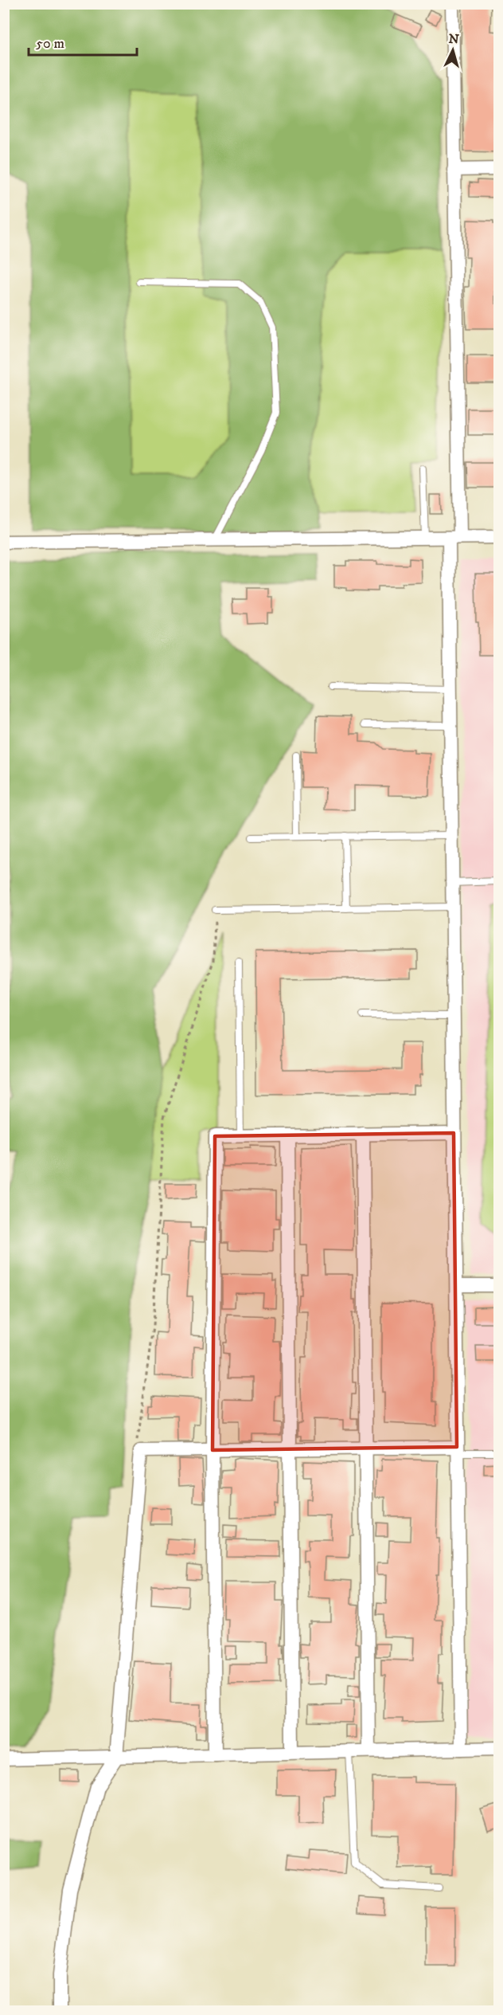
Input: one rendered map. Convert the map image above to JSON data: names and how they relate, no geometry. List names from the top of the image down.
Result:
{
  "scale_bar": "50 m",
  "north": "top"
}
